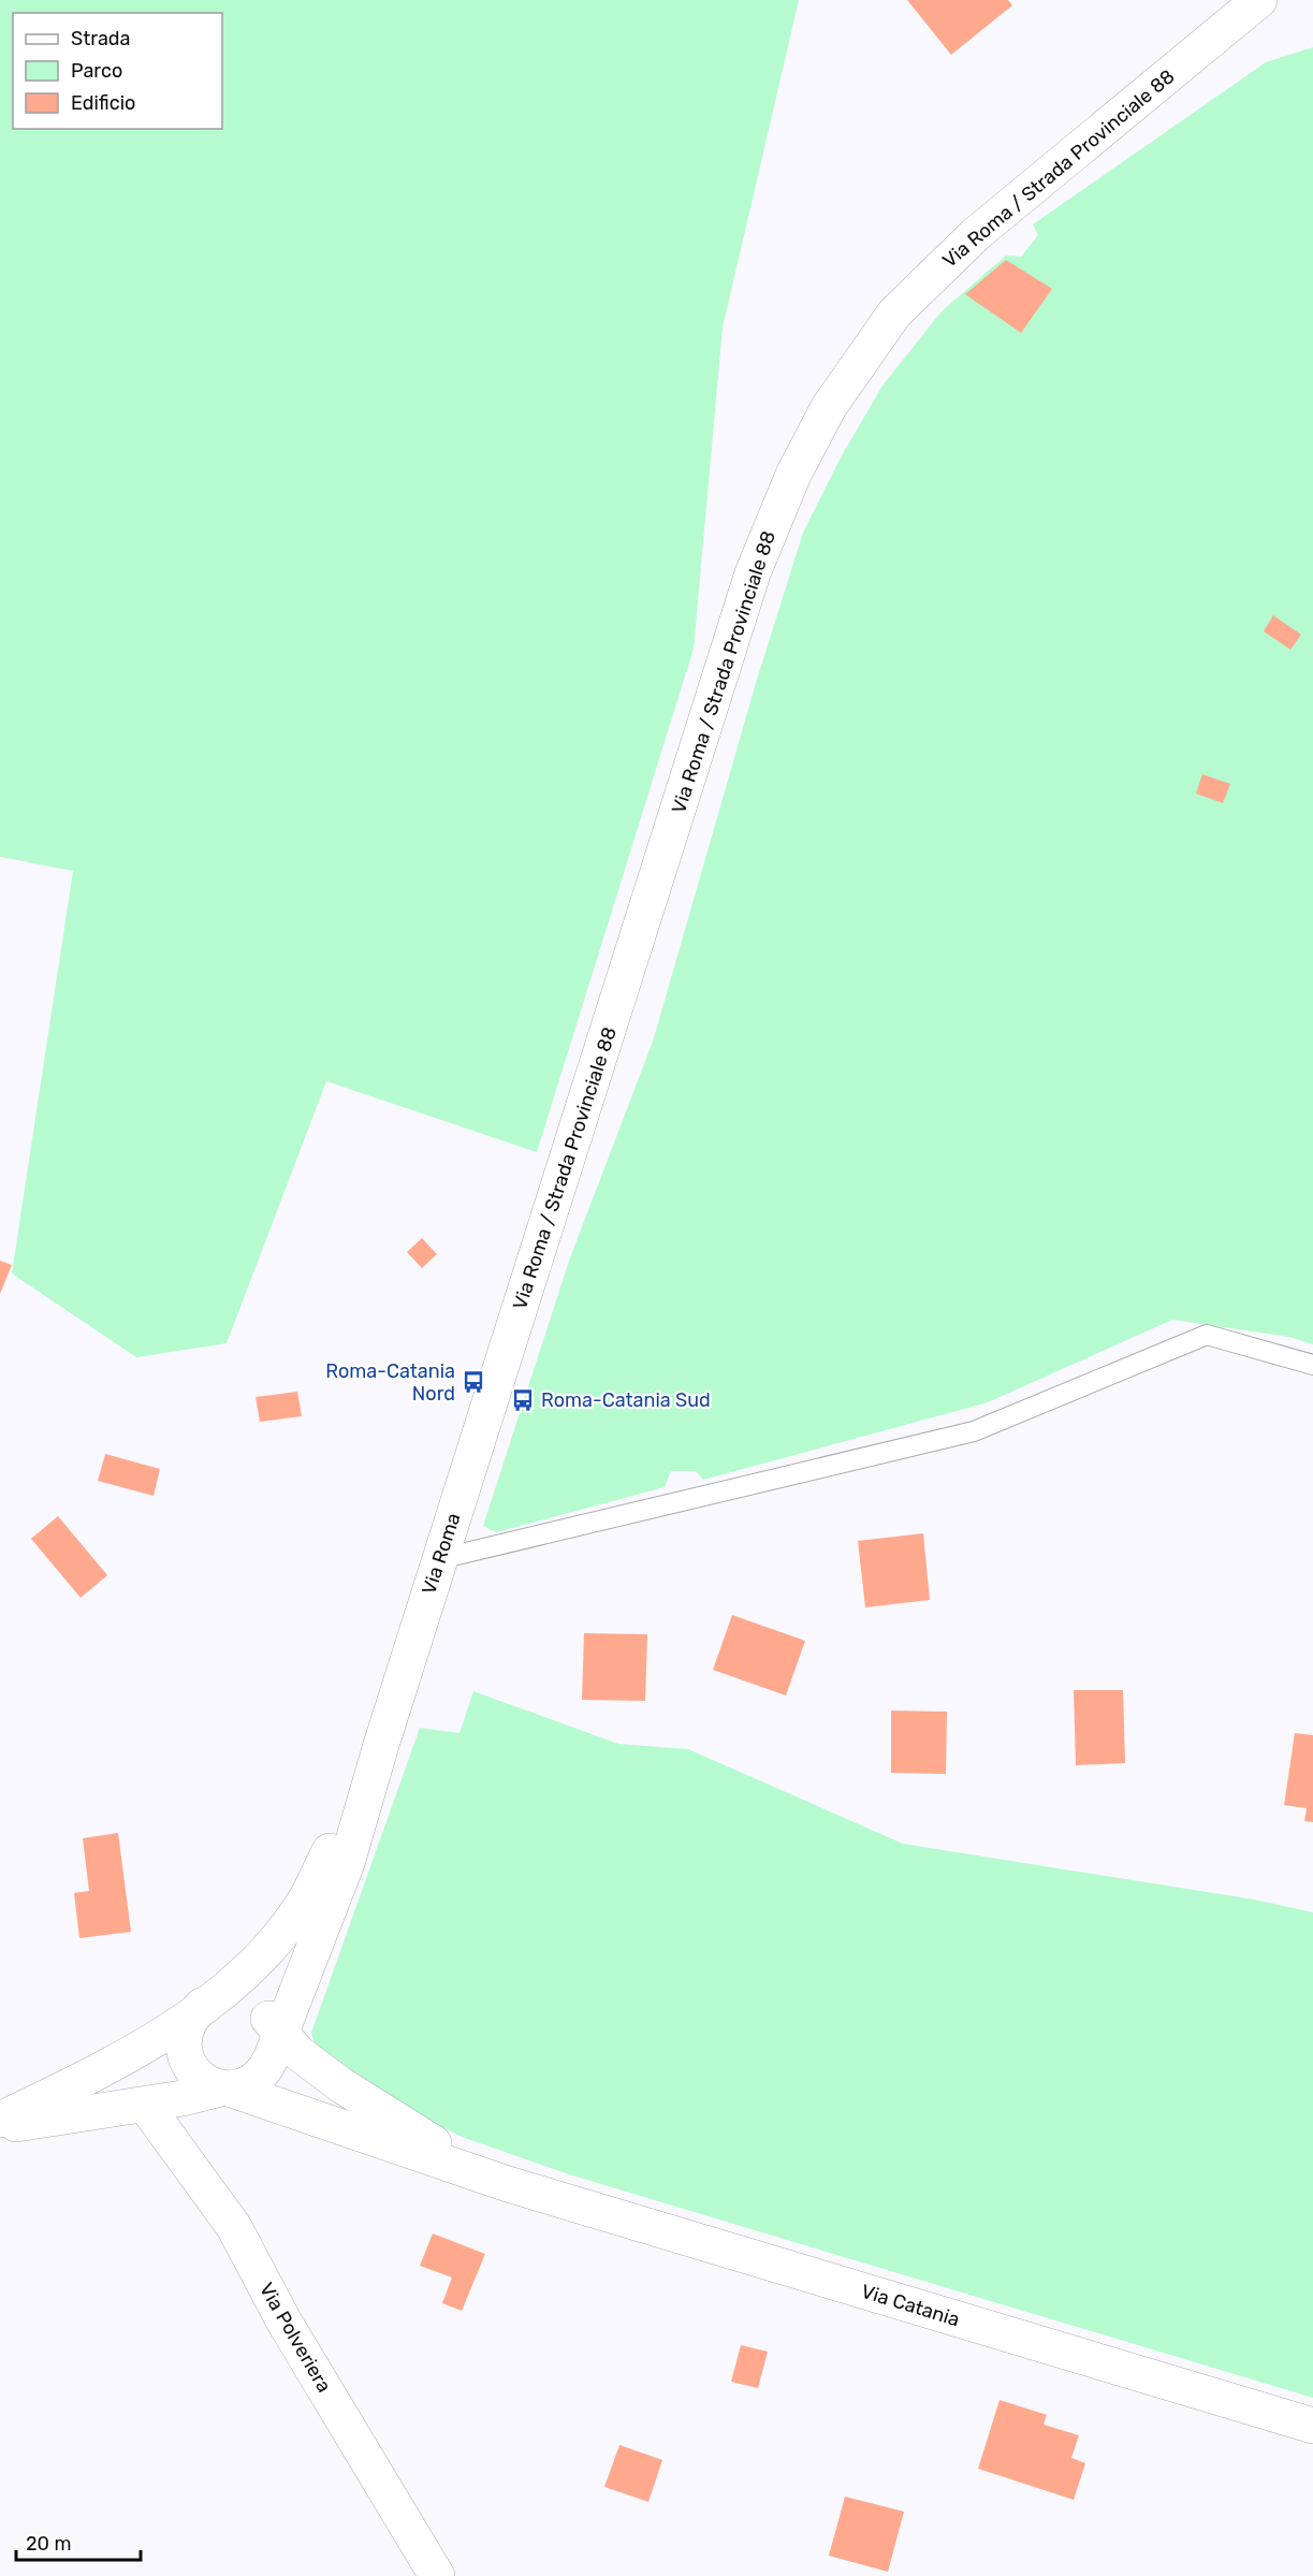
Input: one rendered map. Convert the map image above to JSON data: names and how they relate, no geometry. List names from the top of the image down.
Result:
{
  "streets": {
    "street": [
      "Via Roma / Strada Provinciale 88",
      "Via Roma",
      "Via Catania",
      "Via Polveriera"
    ]
  },
  "crossings": [
    ["Via Roma / Strada Provinciale 88", "Via Roma"]
  ],
  "places": {
    "bus stop": ["Roma-Catania Nord", "Roma-Catania Sud"]
  },
  "legend": ["Strada", "Parco", "Edificio"],
  "scale_bar": "20 m"
}
